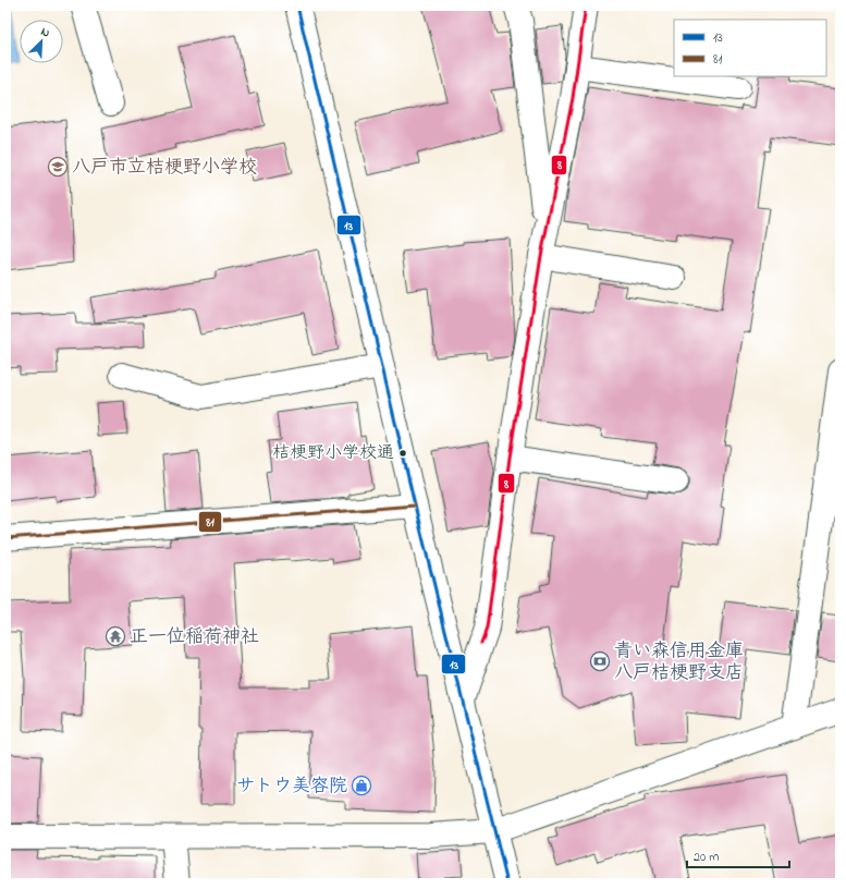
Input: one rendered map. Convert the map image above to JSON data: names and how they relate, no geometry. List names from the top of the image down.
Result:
{
  "places": {
    "school or university": ["八戸市立桔梗野小学校"],
    "other": ["桔梗野小学校通"],
    "temple": ["正一位稲荷神社"],
    "bank": ["青い森信用金庫 八戸桔梗野支店"],
    "shop": ["サトウ美容院"]
  },
  "lines": ["transit line 13", "transit line 8", "transit line 81"],
  "legend": ["13", "81"],
  "scale_bar": "20 m",
  "north": "top right"
}
